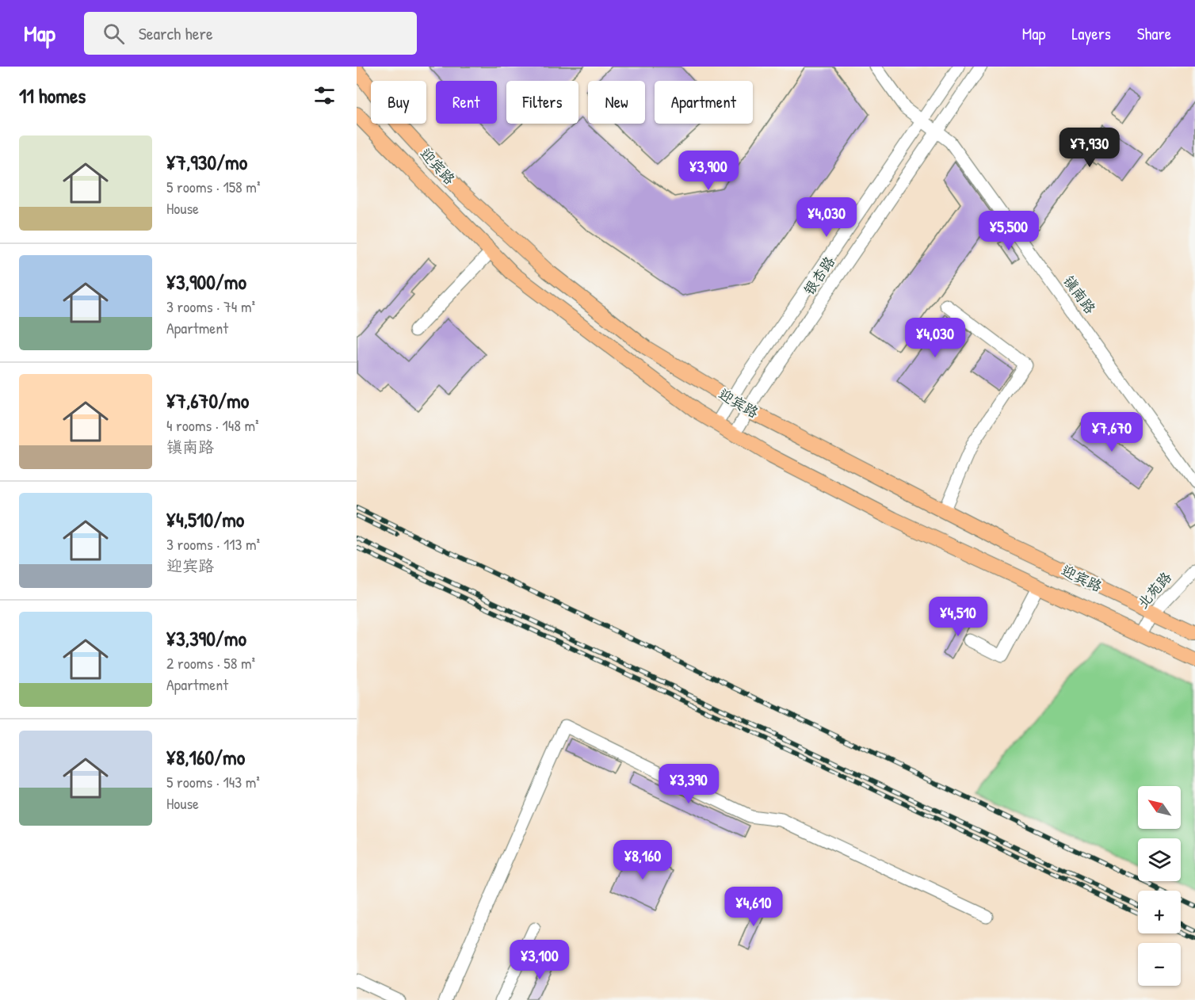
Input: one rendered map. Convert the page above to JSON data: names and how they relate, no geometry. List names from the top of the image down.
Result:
{
  "streets": {
    "main road": ["迎宾路"],
    "street": ["银杏路", "镇南路", "北苑路"]
  },
  "crossings": [
    ["迎宾路", "银杏路"],
    ["迎宾路", "北苑路"],
    ["银杏路", "镇南路"]
  ],
  "north": "top left",
  "page": {
    "header": "Map",
    "search": "Search here",
    "nav": ["Map", "Layers", "Share"],
    "heading": "11 homes",
    "chip": [
      "Buy",
      "Rent",
      "Filters",
      "New",
      "Apartment"
    ],
    "list": [
      {
        "name": "¥7,930/mo",
        "note": "5 rooms · 158 m² · House"
      },
      {
        "name": "¥3,900/mo",
        "note": "3 rooms · 74 m² · Apartment"
      },
      {
        "name": "¥7,670/mo",
        "note": "4 rooms · 148 m² · 镇南路"
      },
      {
        "name": "¥4,510/mo",
        "note": "3 rooms · 113 m² · 迎宾路"
      },
      {
        "name": "¥3,390/mo",
        "note": "2 rooms · 58 m² · Apartment"
      },
      {
        "name": "¥8,160/mo",
        "note": "5 rooms · 143 m² · House"
      }
    ],
    "price": [
      "¥7,930",
      "¥3,900",
      "¥4,030",
      "¥5,500",
      "¥4,030",
      "¥7,670",
      "¥4,510",
      "¥3,390",
      "¥8,160",
      "¥4,610",
      "¥3,100"
    ],
    "map_buttons": ["+", "−"]
  }
}
